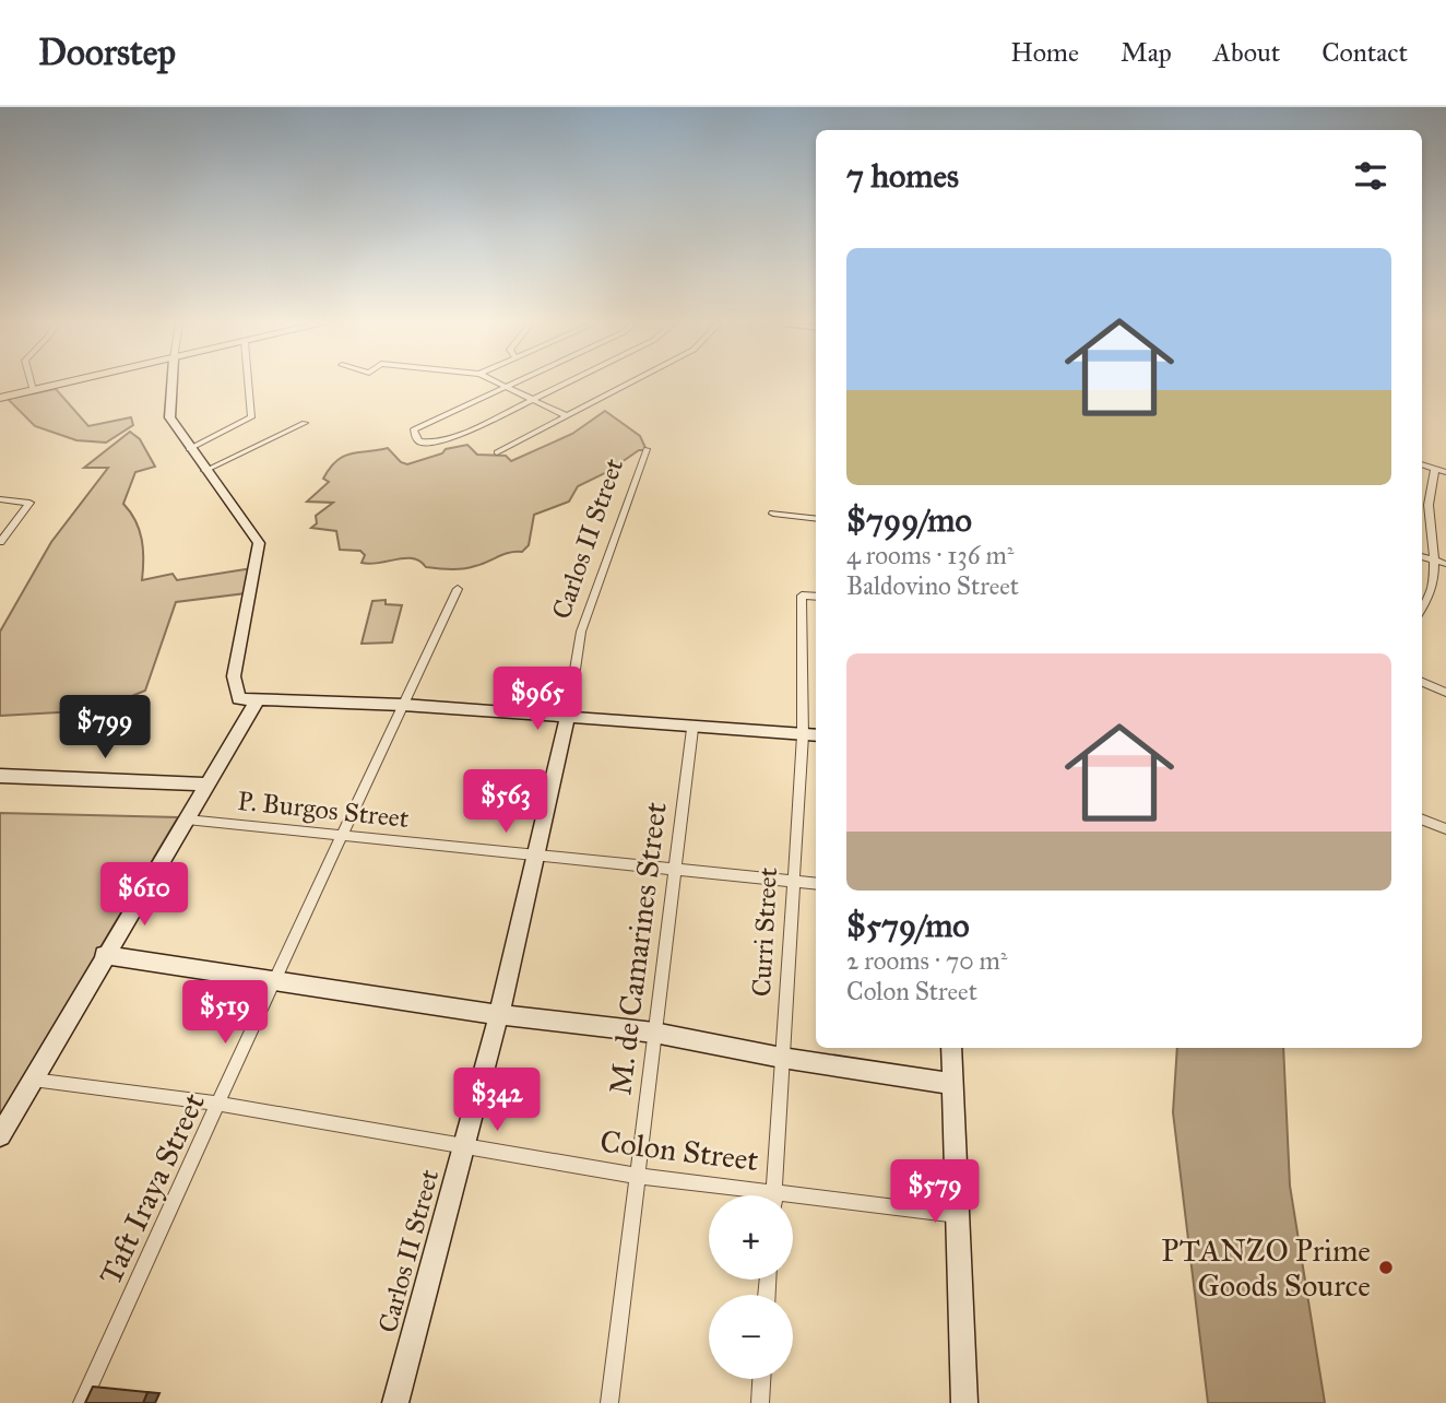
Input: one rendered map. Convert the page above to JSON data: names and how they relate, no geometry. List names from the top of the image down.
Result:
{
  "streets": {
    "main road": ["Carlos II Street"],
    "street": [
      "P. Burgos Street",
      "Curri Street",
      "M. de Camarines Street",
      "Colon Street",
      "Taft Iraya Street"
    ]
  },
  "crossings": [
    ["Carlos II Street", "P. Burgos Street"],
    ["Carlos II Street", "Colon Street"],
    ["P. Burgos Street", "Curri Street"],
    ["P. Burgos Street", "M. de Camarines Street"],
    ["P. Burgos Street", "Taft Iraya Street"],
    ["Curri Street", "Colon Street"],
    ["M. de Camarines Street", "Colon Street"],
    ["Colon Street", "Taft Iraya Street"]
  ],
  "places": ["PTANZO Prime Goods Source"],
  "page": {
    "header": "Doorstep",
    "nav": [
      "Home",
      "Map",
      "About",
      "Contact"
    ],
    "heading": "7 homes",
    "list": [
      {
        "name": "$799/mo",
        "note": "4 rooms · 136 m² · Baldovino Street"
      },
      {
        "name": "$579/mo",
        "note": "2 rooms · 70 m² · Colon Street"
      }
    ],
    "price": [
      "$965",
      "$799",
      "$563",
      "$610",
      "$519",
      "$342",
      "$579"
    ],
    "map_buttons": ["+", "−"]
  }
}
